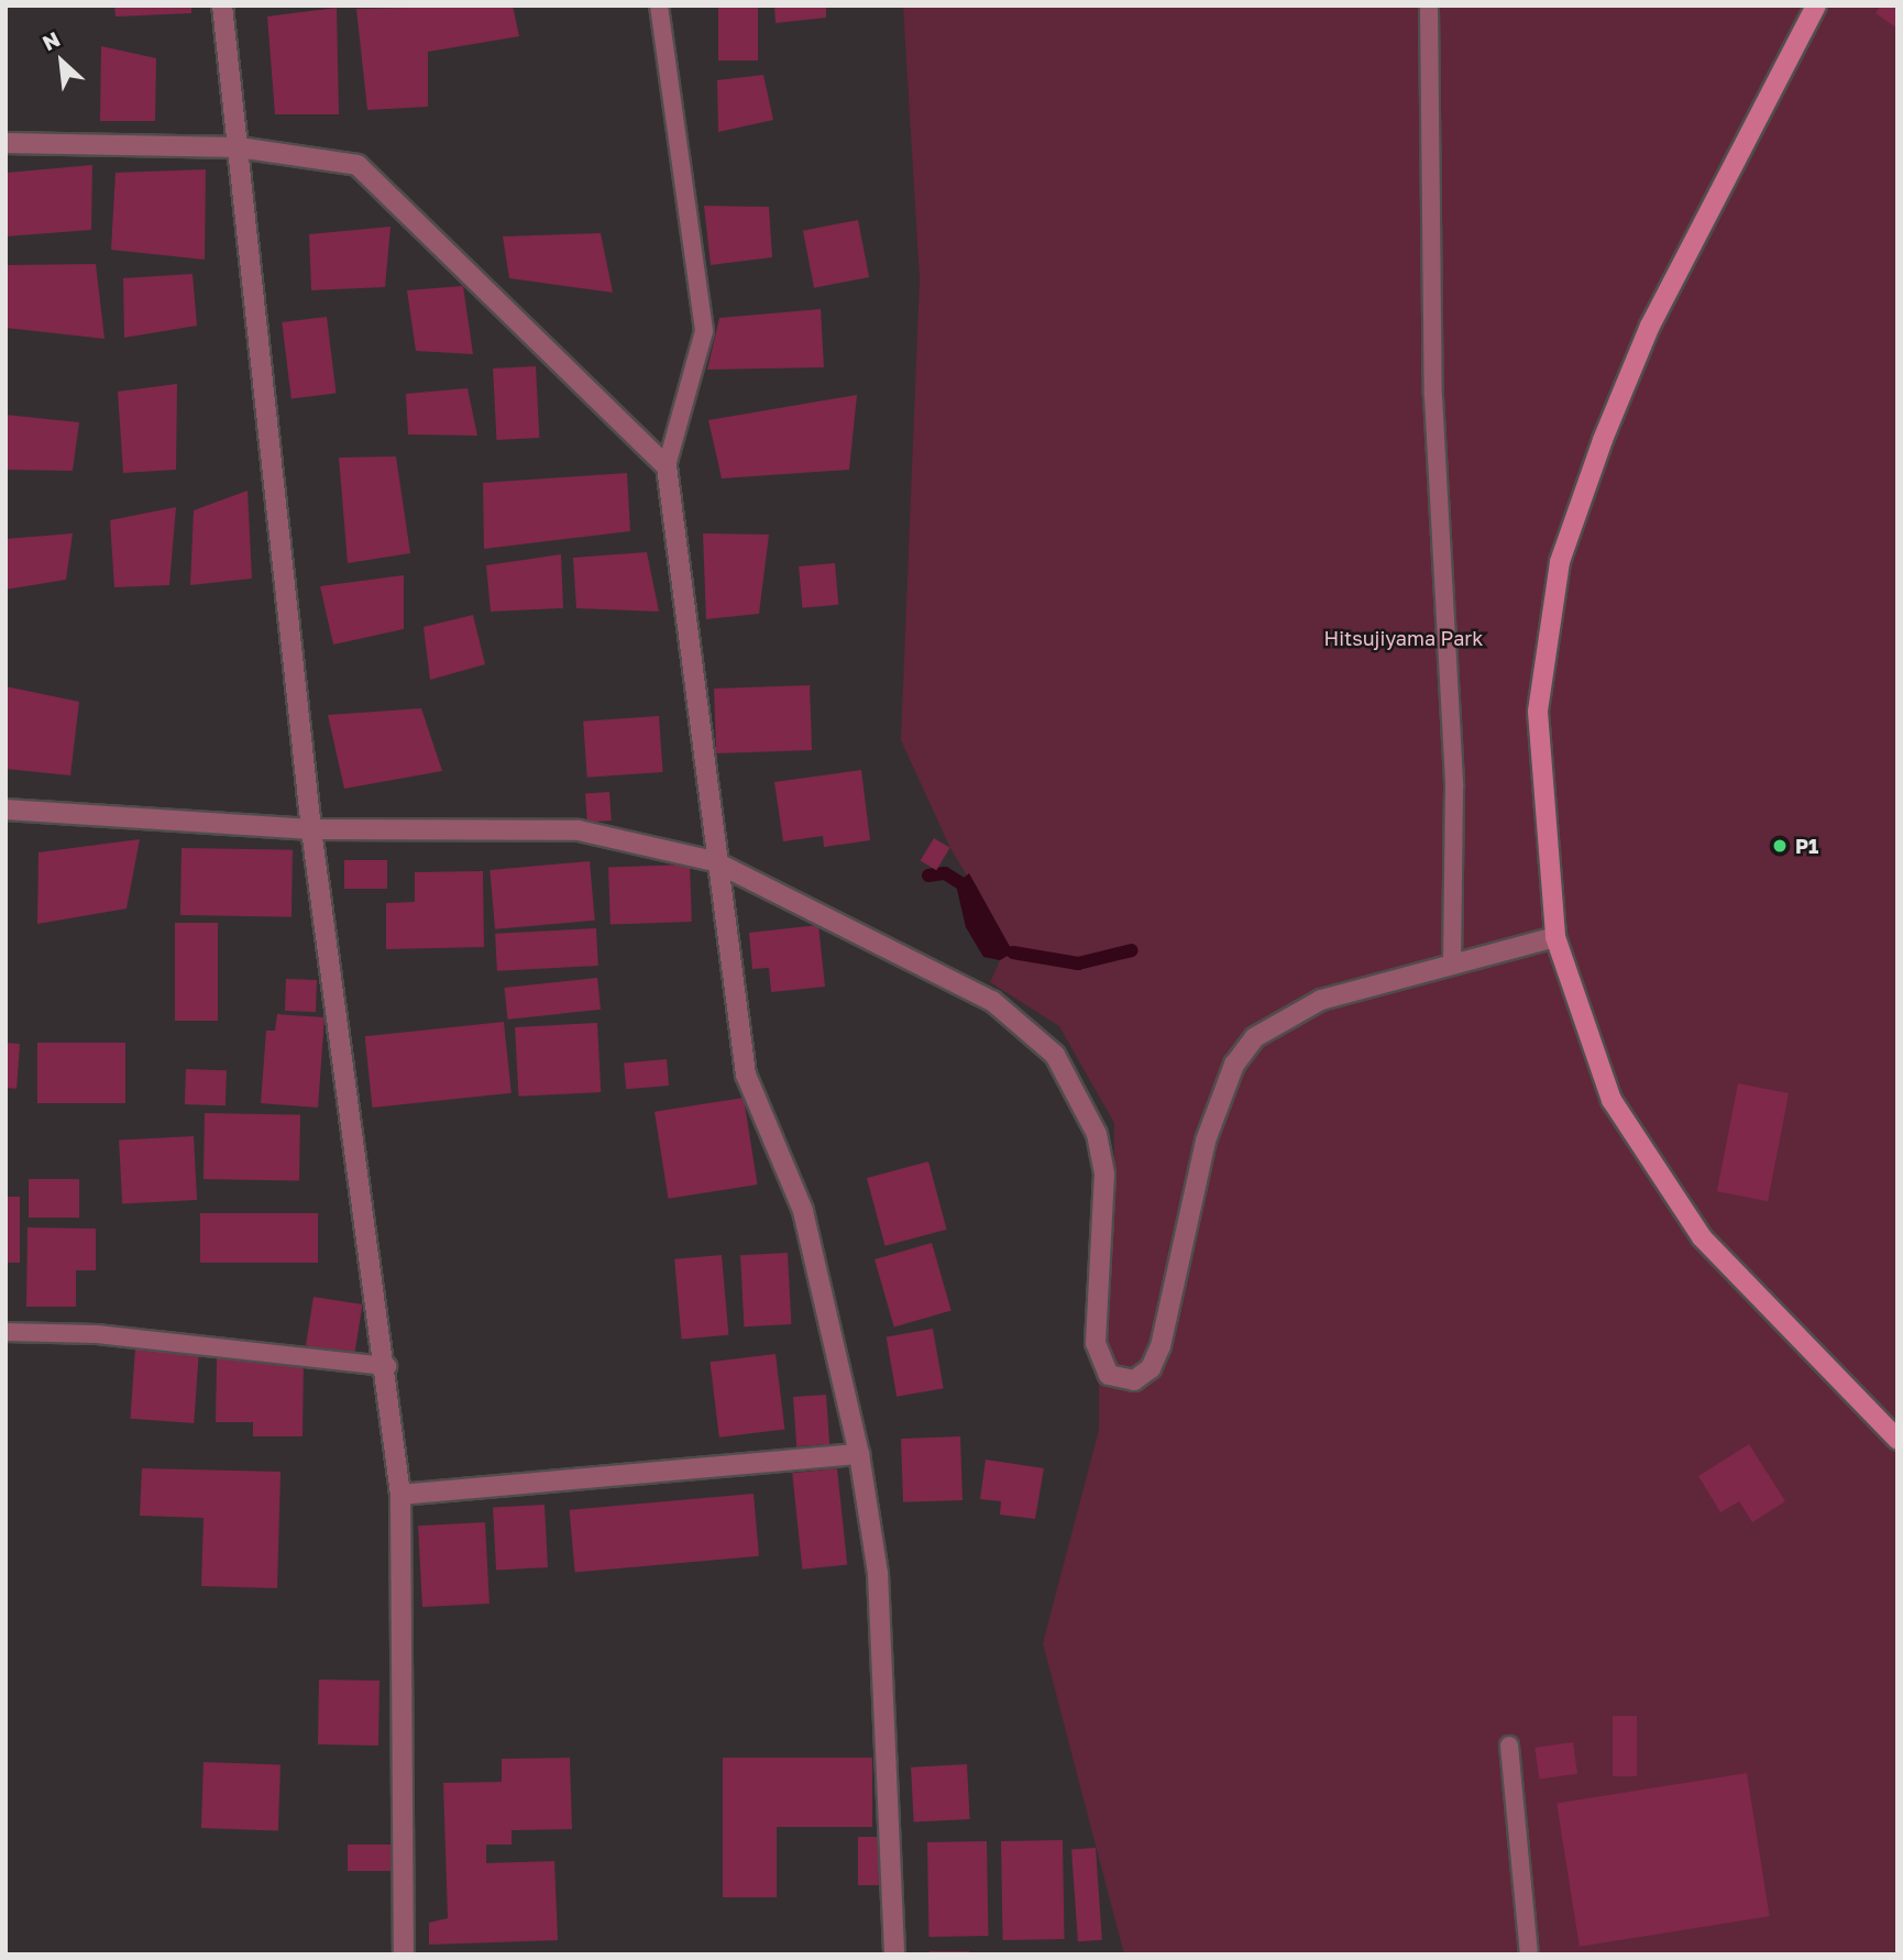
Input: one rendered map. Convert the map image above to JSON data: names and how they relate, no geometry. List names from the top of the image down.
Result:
{
  "parks": ["Hitsujiyama Park"],
  "places": ["P1"],
  "north": "top left"
}
